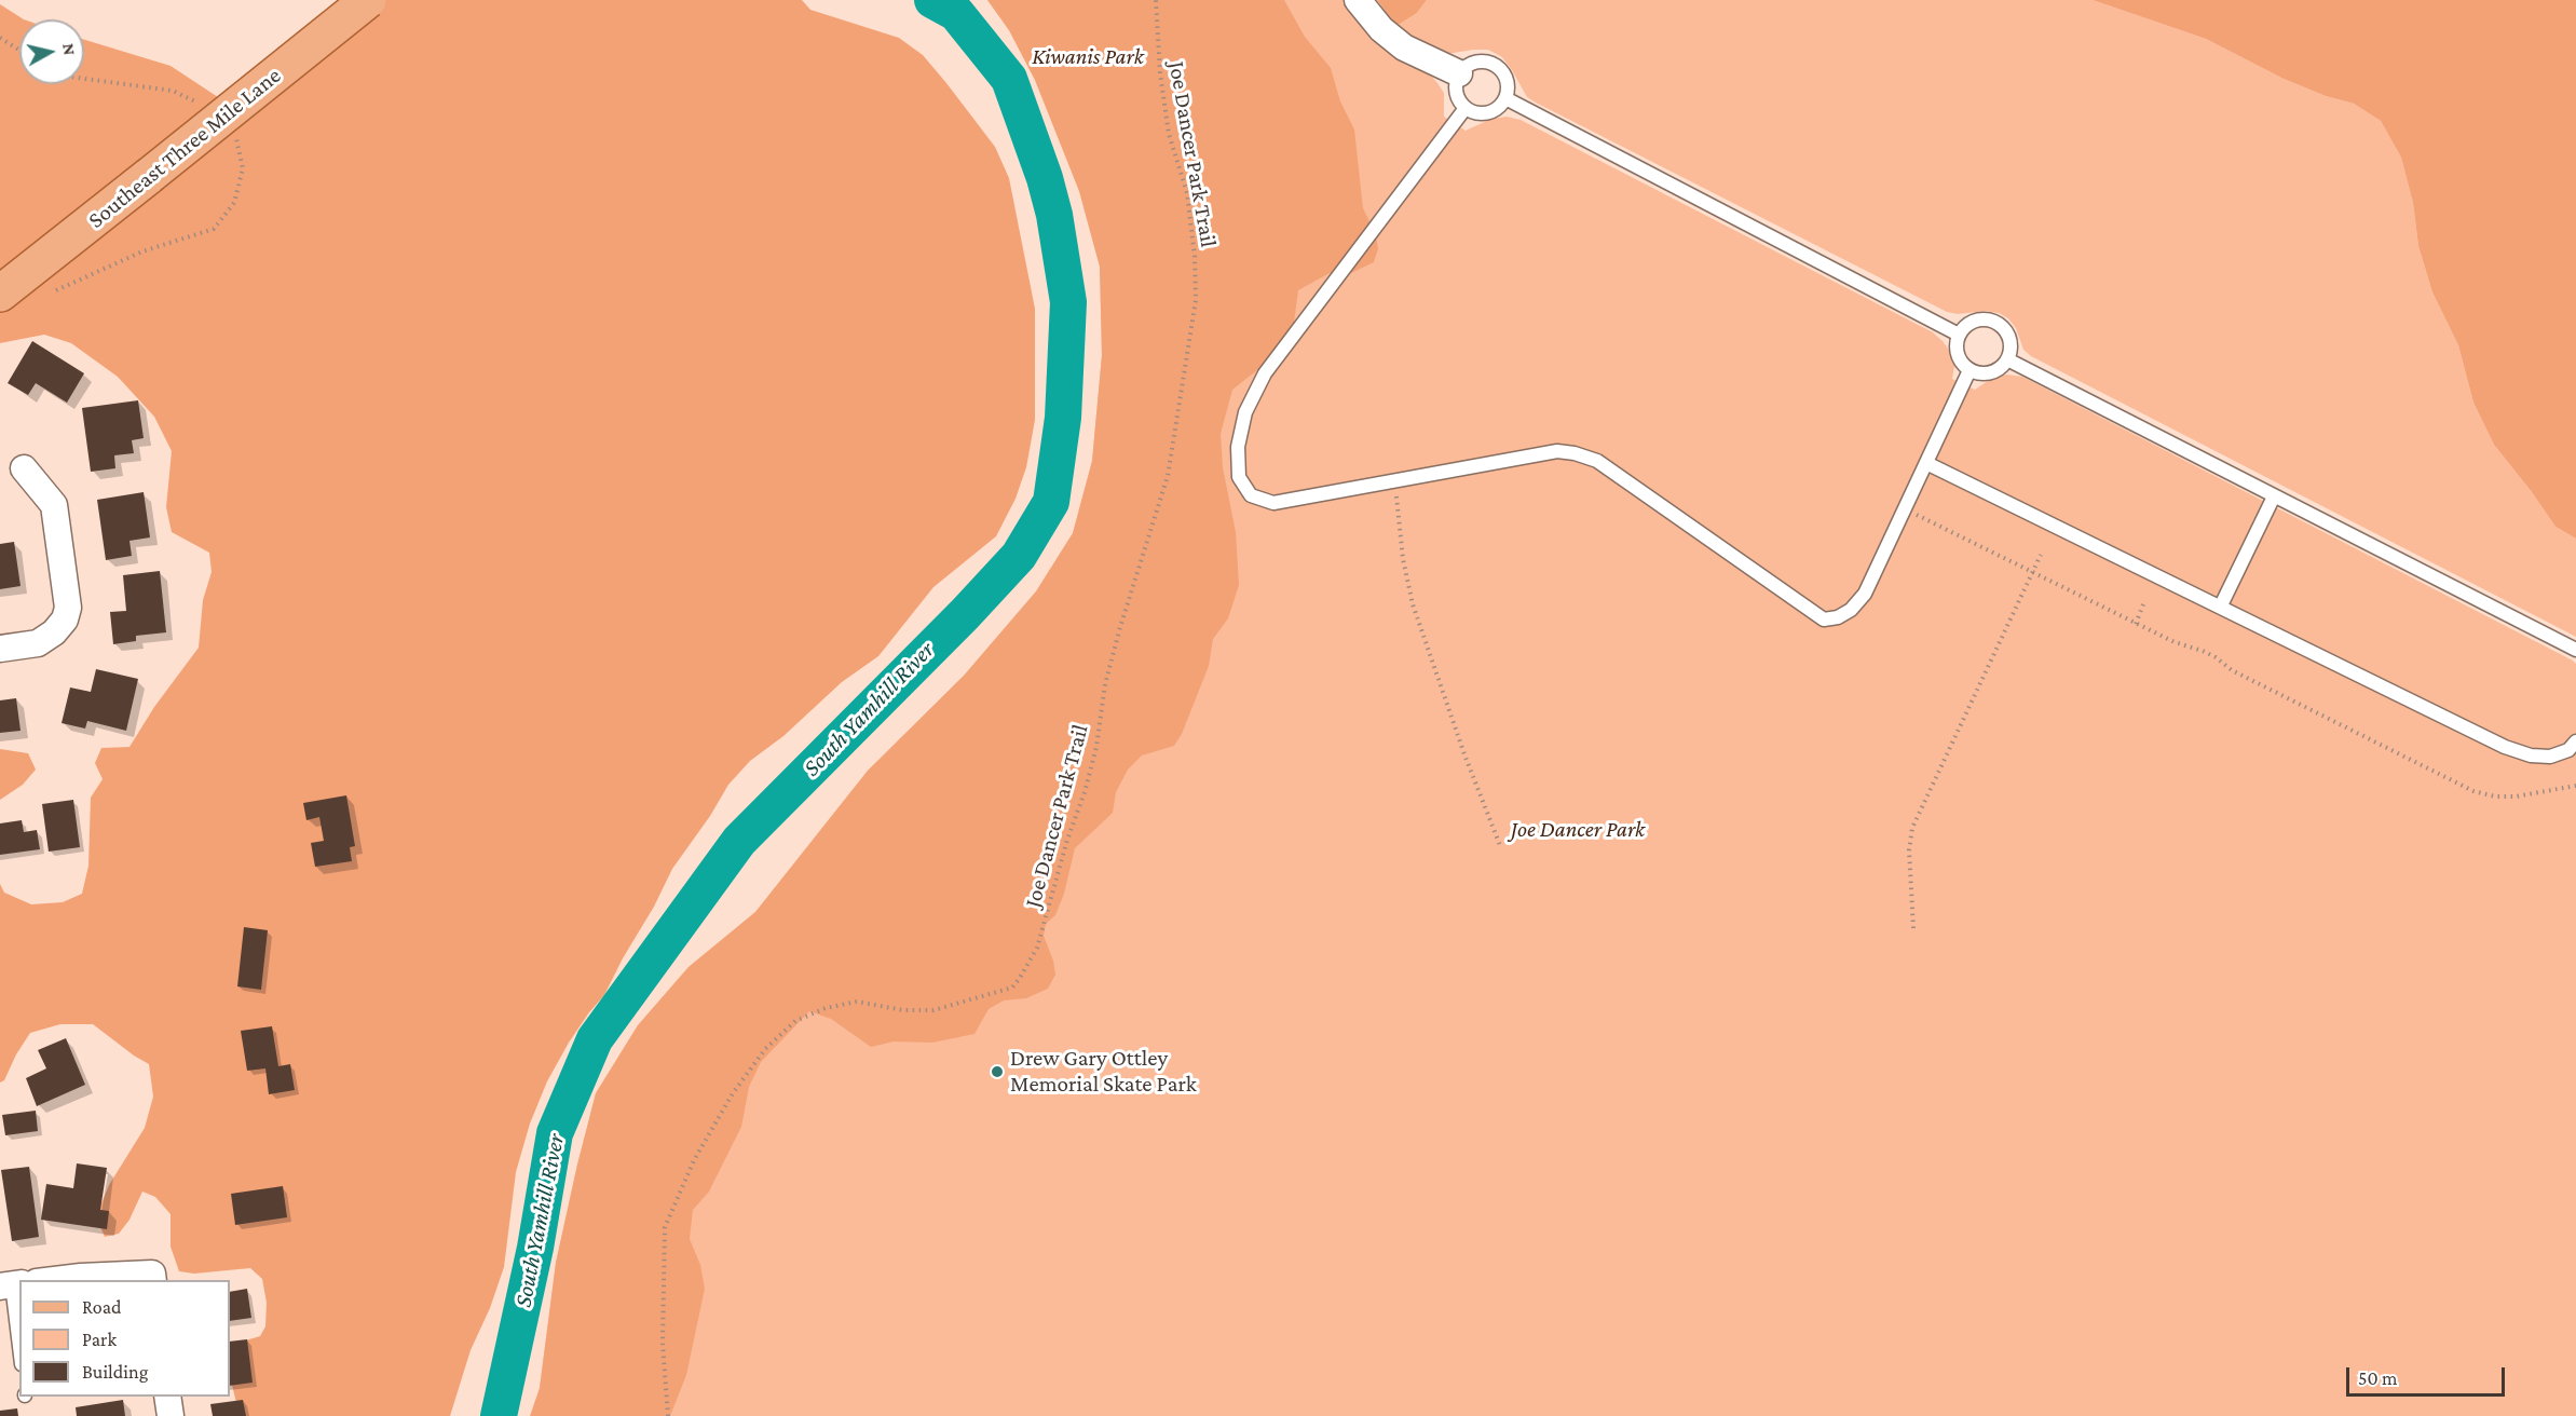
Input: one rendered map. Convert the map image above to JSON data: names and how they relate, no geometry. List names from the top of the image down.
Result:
{
  "streets": {
    "main road": ["Southeast Three Mile Lane"],
    "path": ["Joe Dancer Park Trail"]
  },
  "water": ["South Yamhill River"],
  "parks": ["Kiwanis Park", "Joe Dancer Park"],
  "places": ["Drew Gary Ottley Memorial Skate Park"],
  "legend": ["Road", "Park", "Building"],
  "scale_bar": "50 m",
  "north": "right"
}
